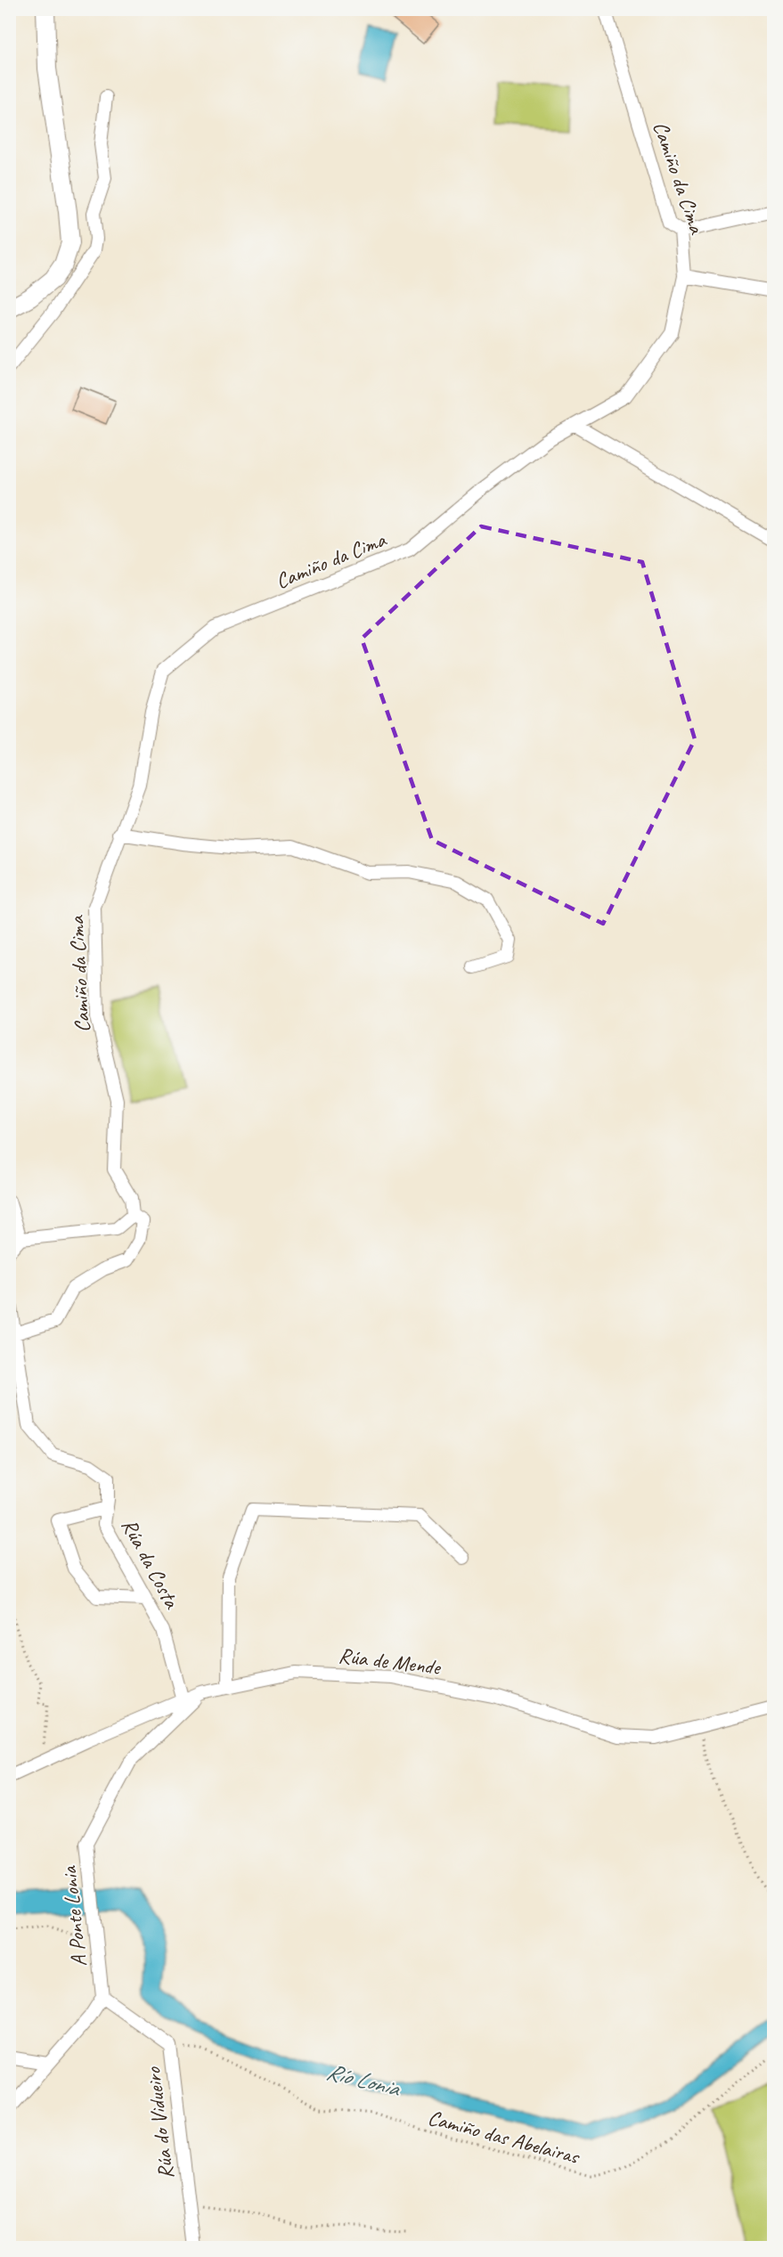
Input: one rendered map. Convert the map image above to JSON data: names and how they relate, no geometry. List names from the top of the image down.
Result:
{
  "streets": {
    "street": [
      "Camiño da Cima",
      "Rúa da Costa",
      "Rúa de Mende",
      "A Ponte Lonia",
      "Rúa do Vidueiro"
    ],
    "path": ["Camiño das Abelairas"]
  },
  "crossings": [
    ["Camiño da Cima", "Rúa da Costa"],
    ["Rúa da Costa", "Rúa de Mende"],
    ["Rúa de Mende", "A Ponte Lonia"],
    ["A Ponte Lonia", "Rúa do Vidueiro"],
    ["Rúa do Vidueiro", "Camiño das Abelairas"]
  ],
  "water": ["Río Lonia"]
}
